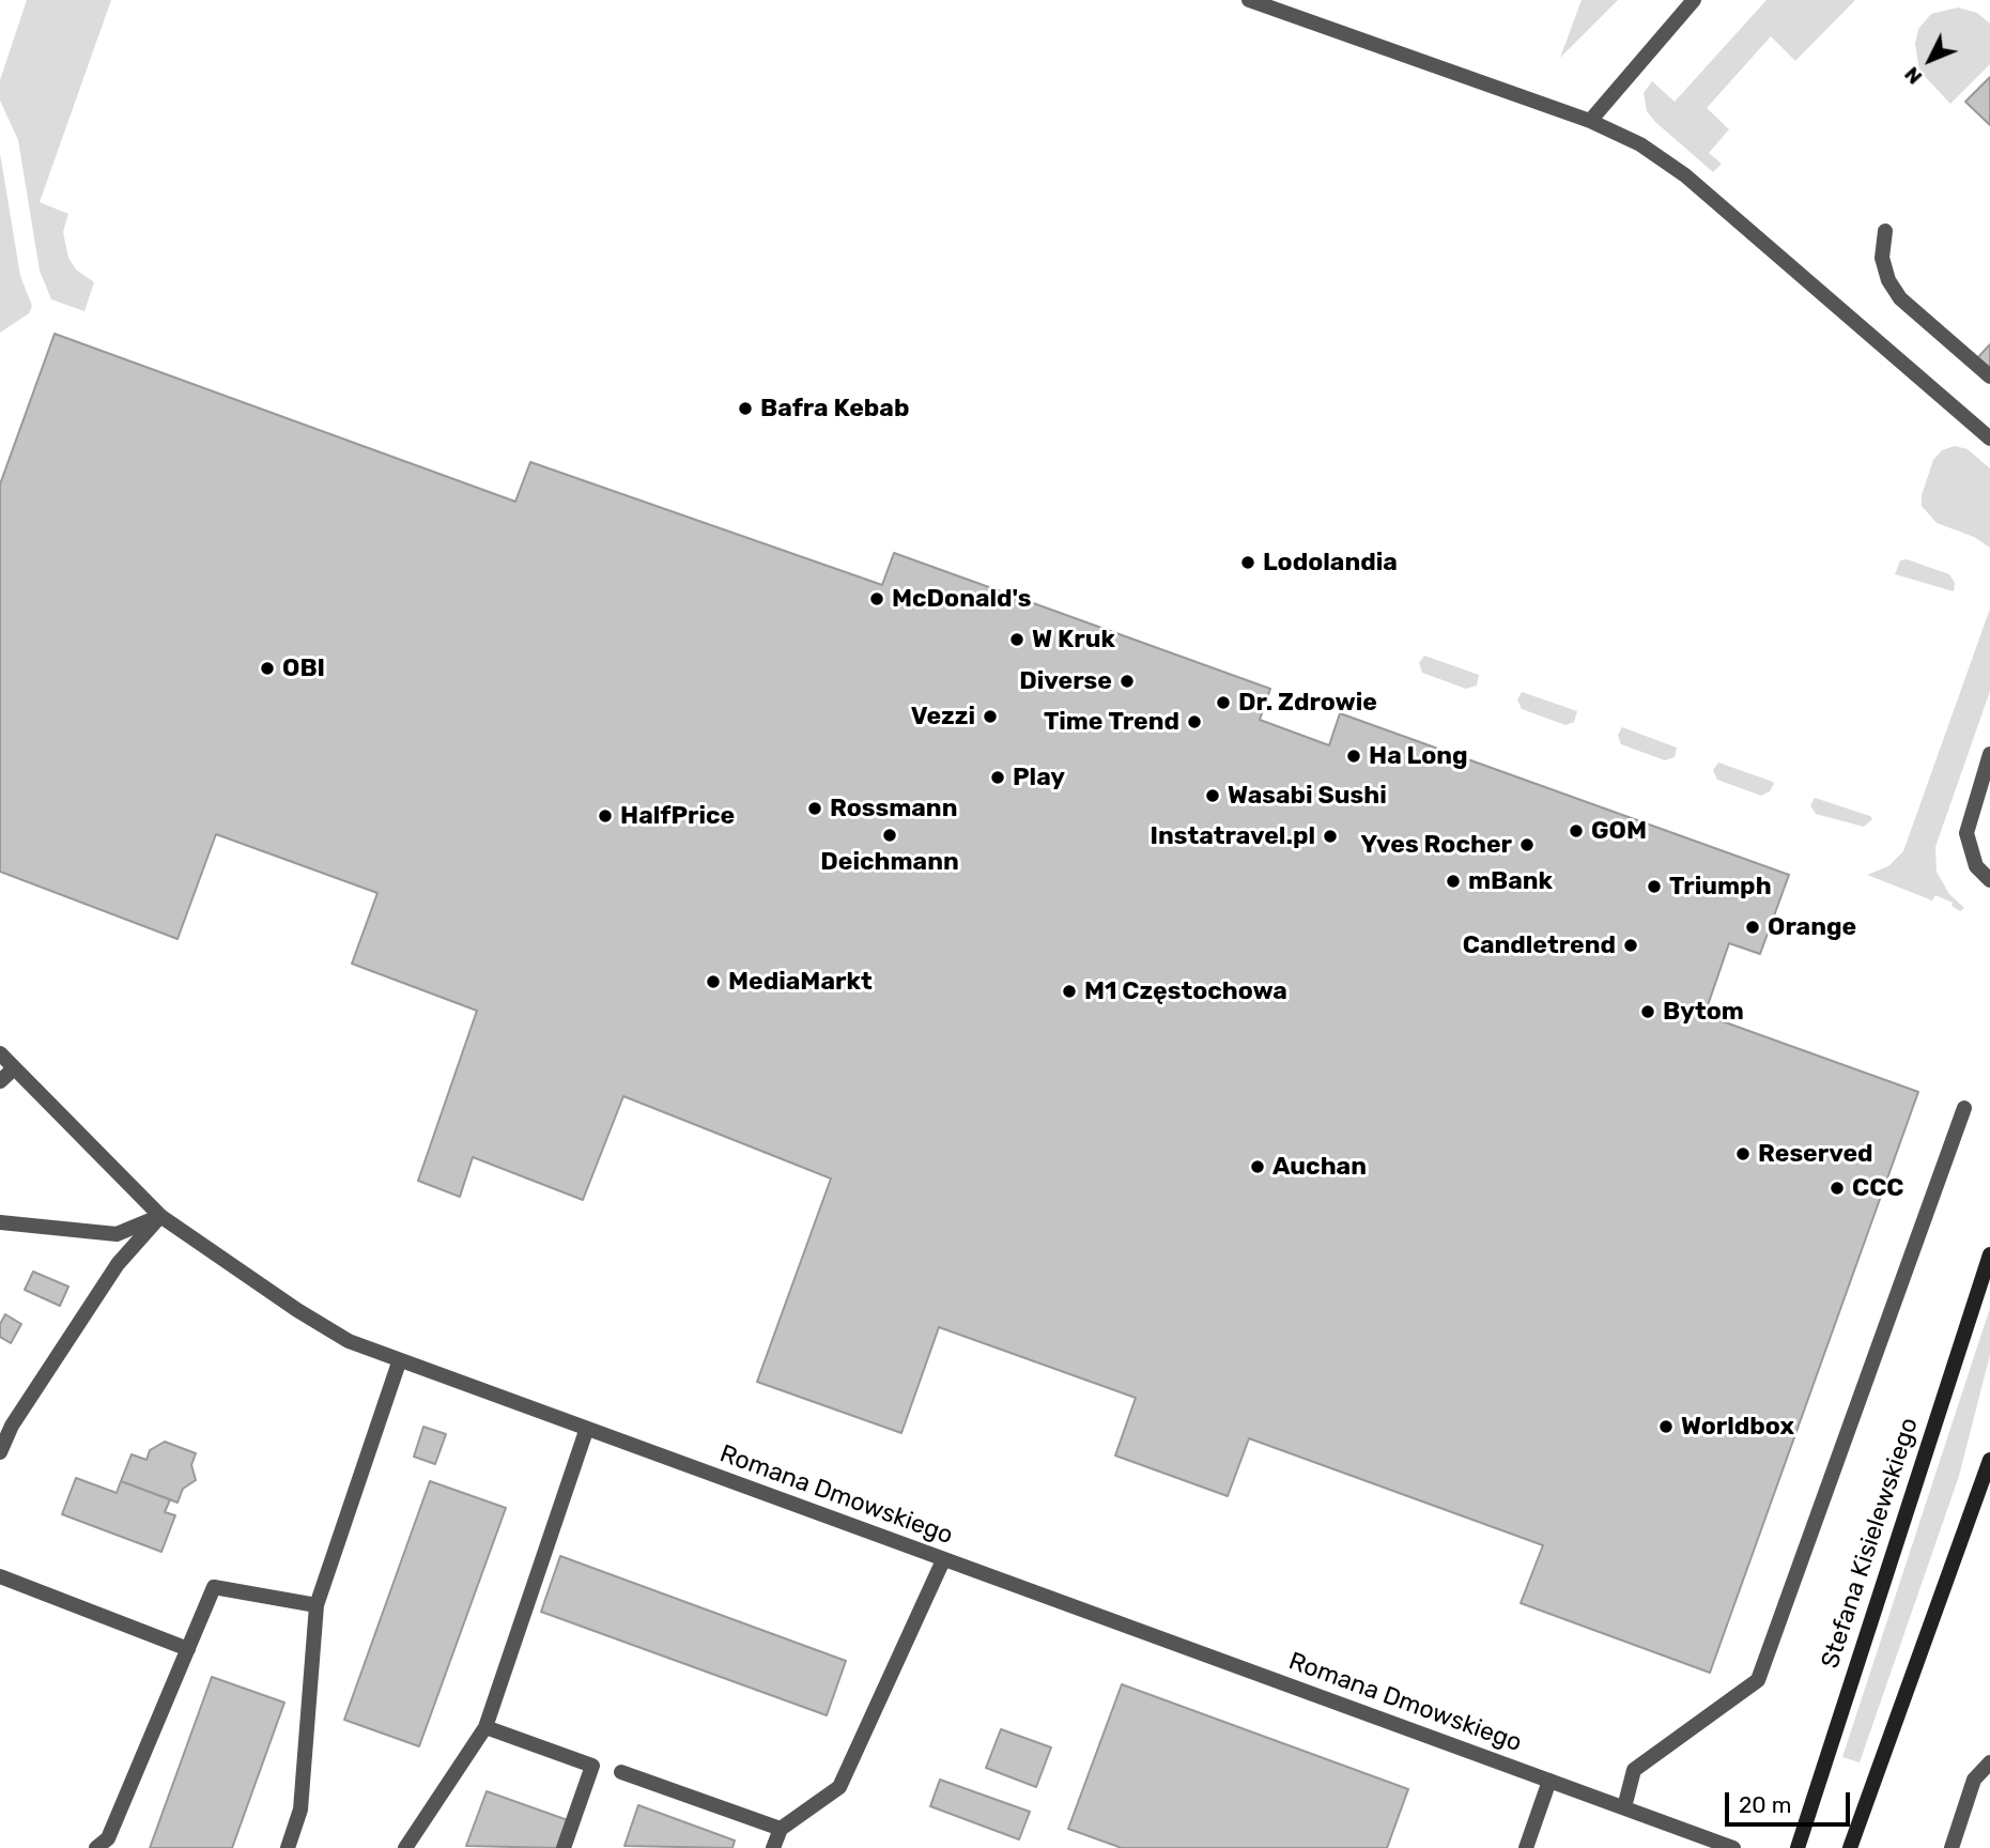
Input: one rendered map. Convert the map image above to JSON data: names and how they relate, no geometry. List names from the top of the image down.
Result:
{
  "streets": {
    "main road": ["Stefana Kisielewskiego"],
    "street": ["Romana Dmowskiego"]
  },
  "places": [
    "Bafra Kebab",
    "Lodolandia",
    "McDonald's",
    "W Kruk",
    "OBI",
    "Diverse",
    "Dr. Zdrowie",
    "Vezzi",
    "Time Trend",
    "Ha Long",
    "Play",
    "Wasabi Sushi",
    "Rossmann",
    "HalfPrice",
    "GOM",
    "Deichmann",
    "Instatravel.pl",
    "Yves Rocher",
    "mBank",
    "Triumph",
    "Orange",
    "Candletrend",
    "MediaMarkt",
    "M1 Częstochowa",
    "Bytom",
    "Reserved",
    "Auchan",
    "CCC",
    "Worldbox"
  ],
  "scale_bar": "20 m",
  "north": "bottom left"
}
